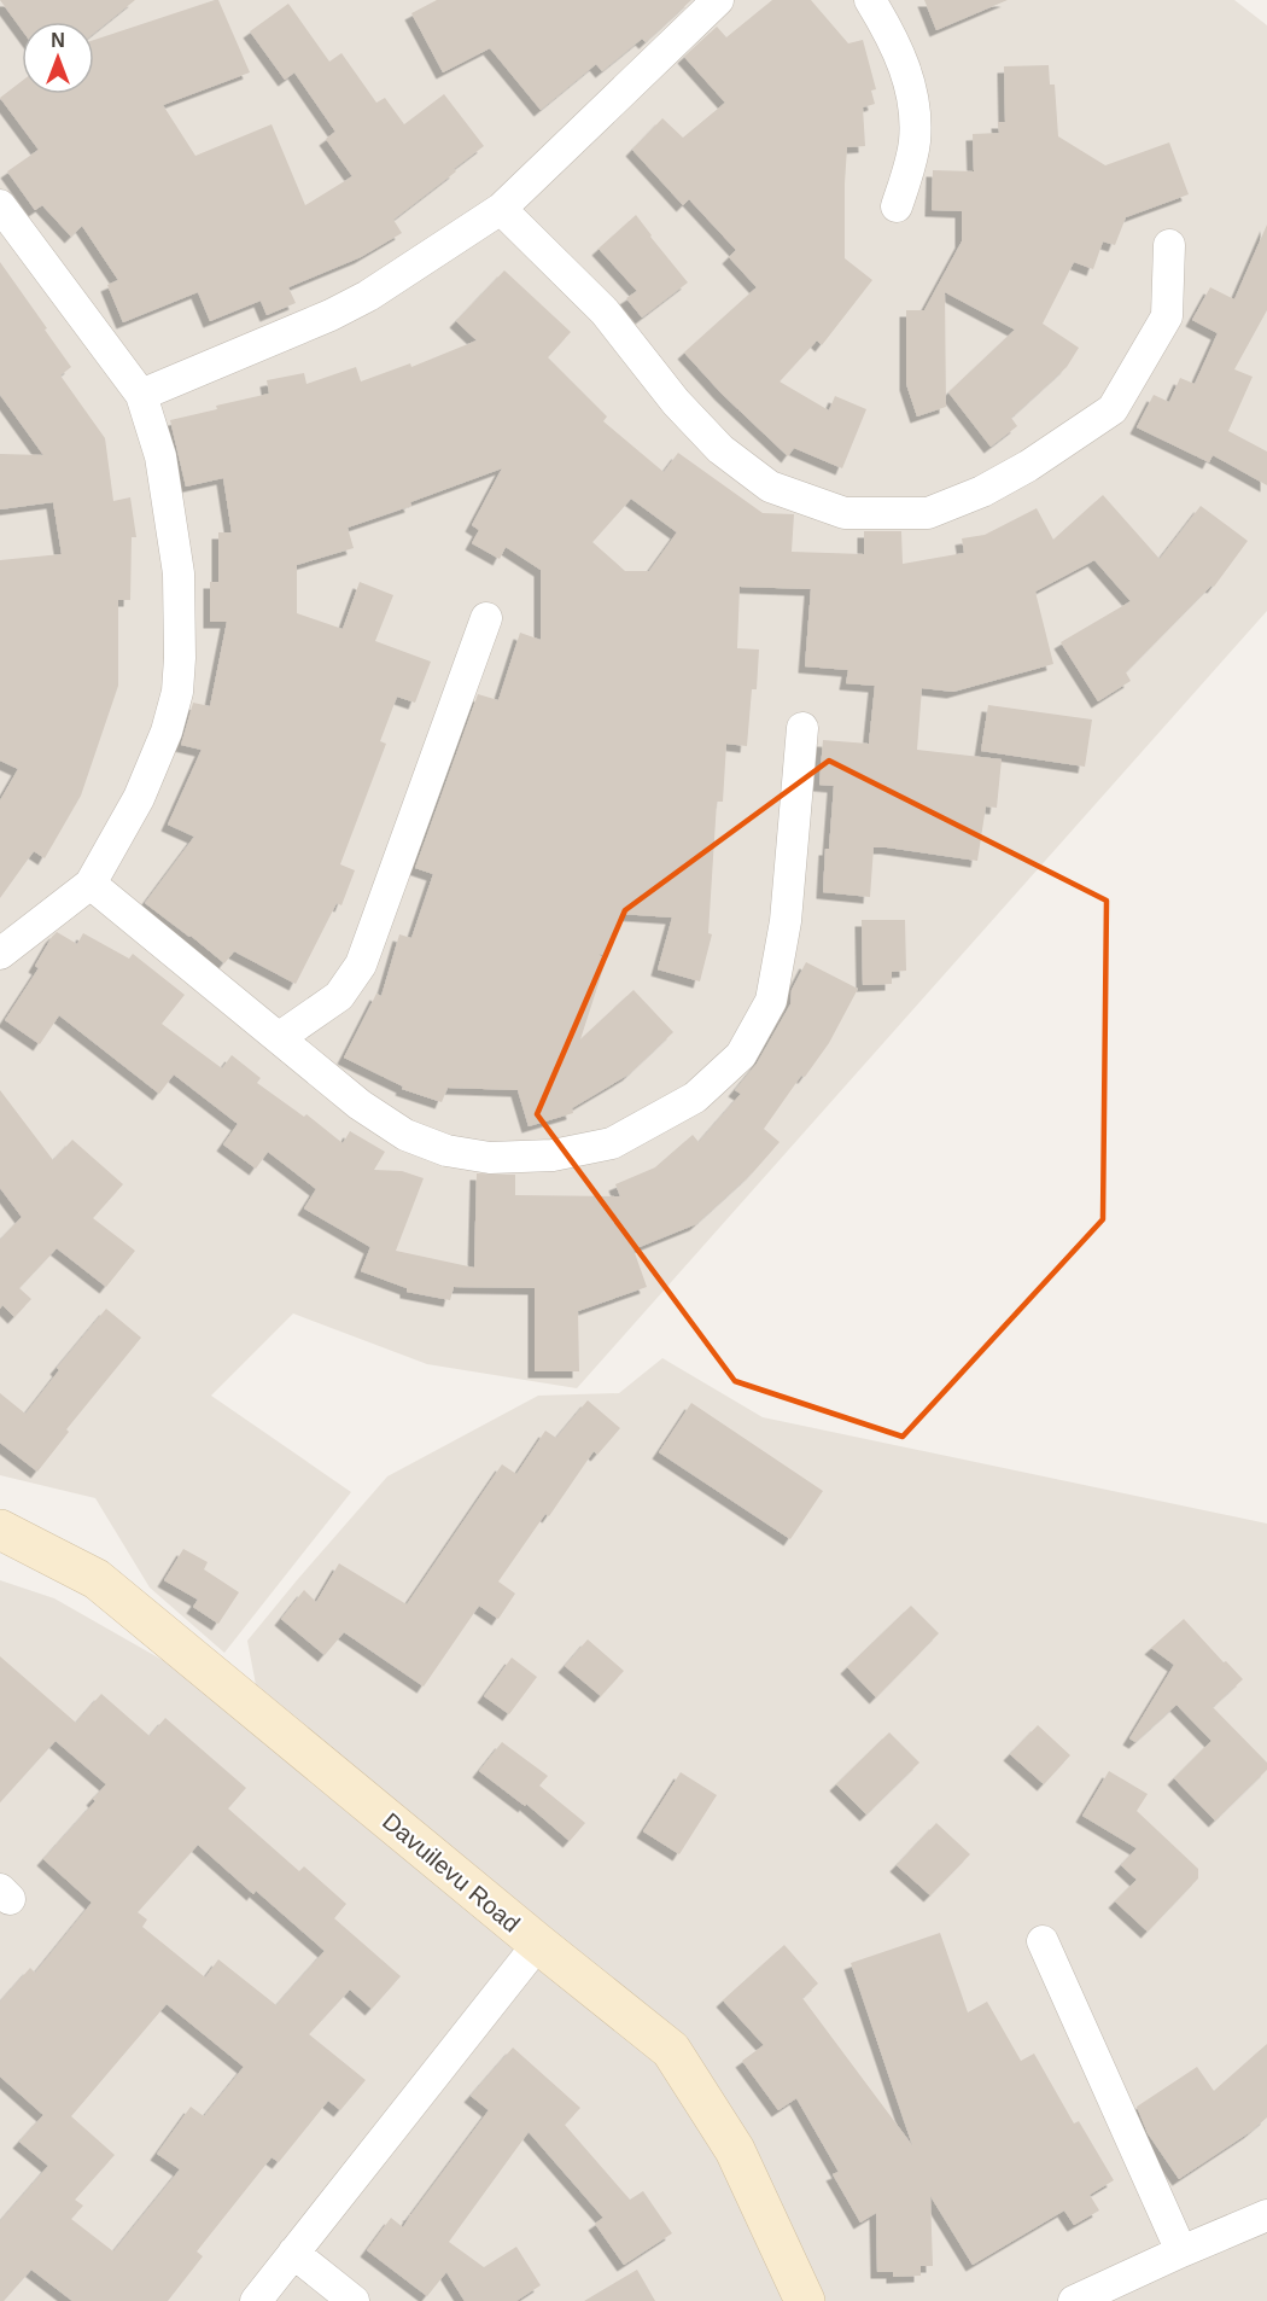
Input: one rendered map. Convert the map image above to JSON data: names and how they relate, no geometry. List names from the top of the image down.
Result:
{
  "streets": {
    "street": ["Davuilevu Road"]
  },
  "north": "top"
}
